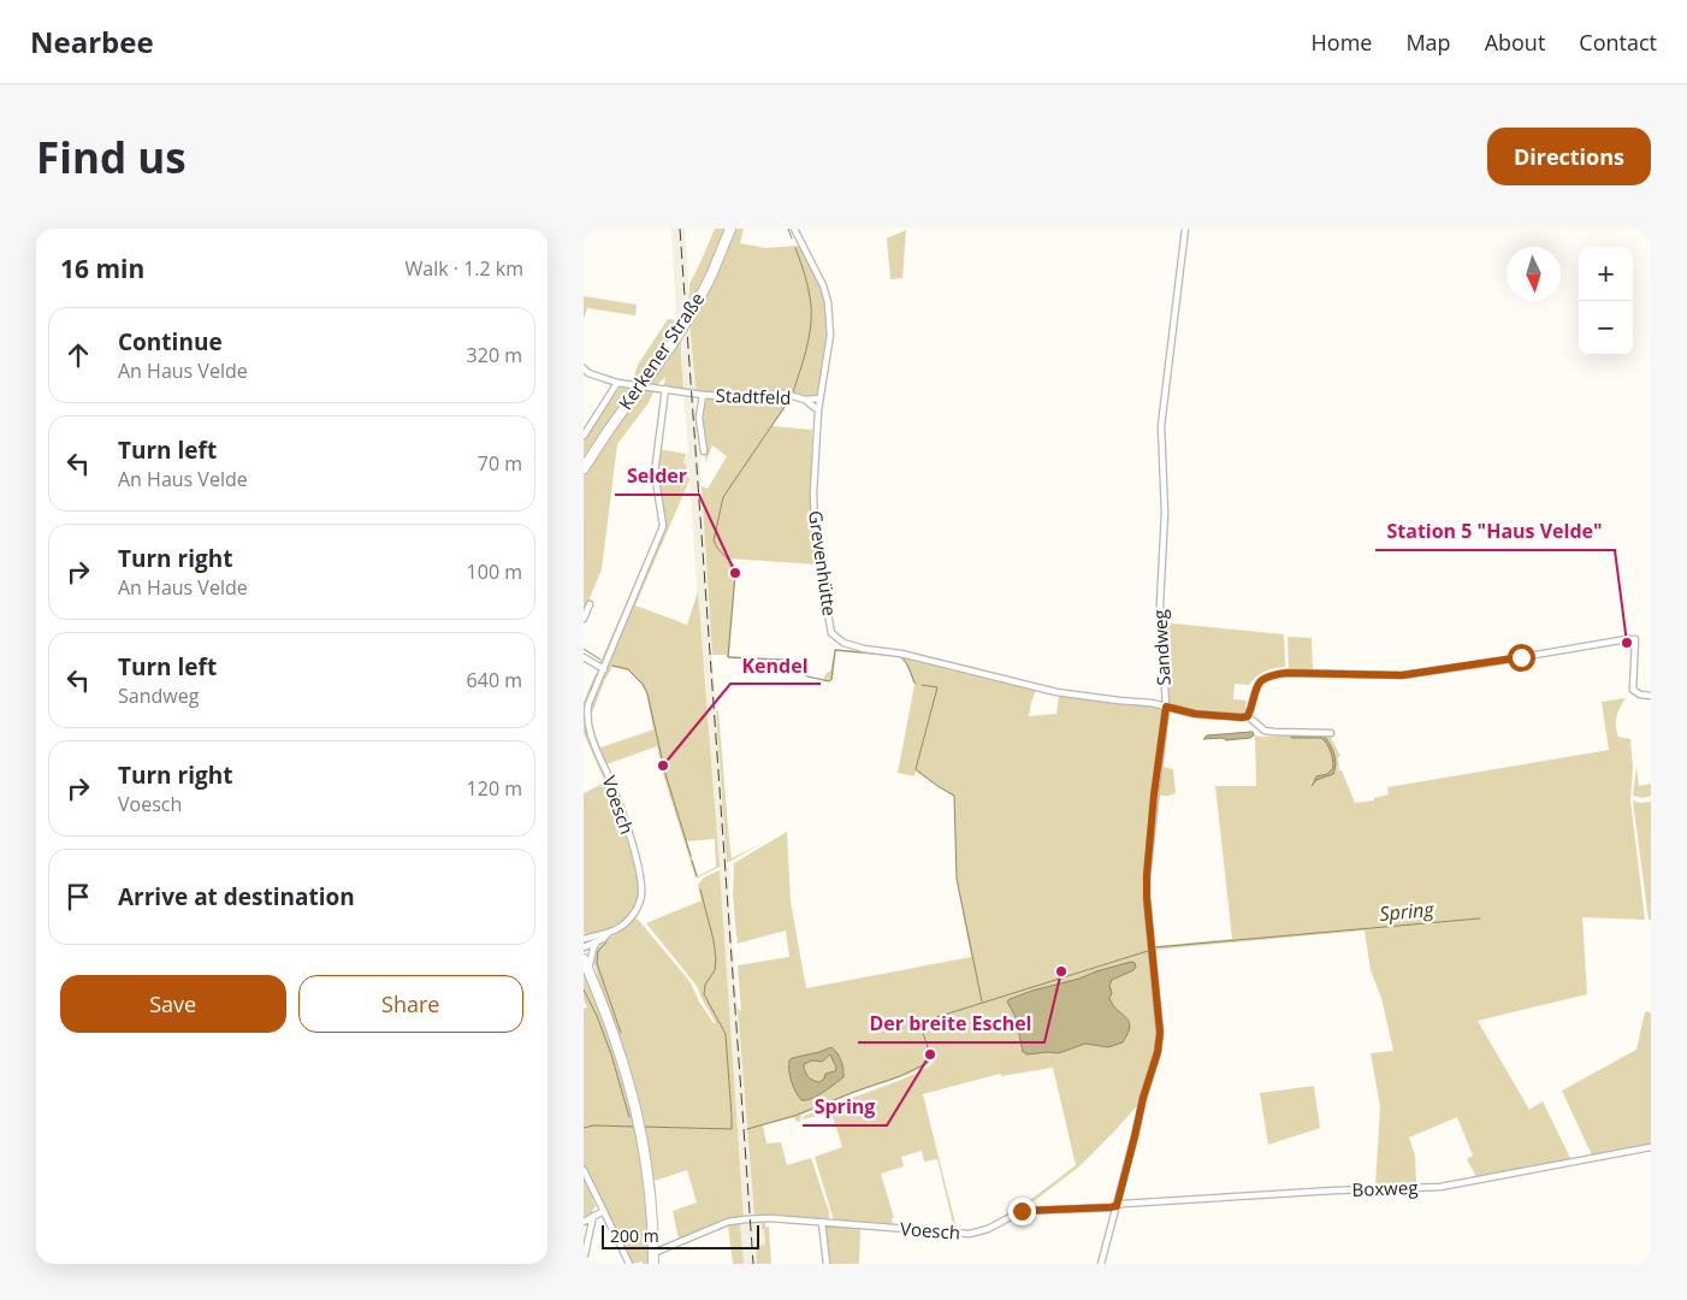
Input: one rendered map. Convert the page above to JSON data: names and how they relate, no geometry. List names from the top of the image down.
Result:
{
  "streets": {
    "main road": ["Kerkener Straße"],
    "street": [
      "Stadtfeld",
      "Grevenhütte",
      "Sandweg",
      "Voesch",
      "Boxweg"
    ]
  },
  "crossings": [
    ["Stadtfeld", "Grevenhütte"],
    ["Stadtfeld", "Voesch"],
    ["Grevenhütte", "Sandweg"],
    ["Sandweg", "Voesch"],
    ["Sandweg", "Boxweg"],
    ["Voesch", "Boxweg"]
  ],
  "water": ["Spring"],
  "places": [
    "Selder",
    "Station 5 \"Haus Velde\"",
    "Kendel",
    "Der breite Eschel",
    "Spring"
  ],
  "scale_bar": "200 m",
  "north": "bottom",
  "page": {
    "header": "Nearbee",
    "nav": [
      "Home",
      "Map",
      "About",
      "Contact"
    ],
    "buttons": [
      "Directions",
      ["Save", "Share"]
    ],
    "title": "Find us",
    "heading": ["16 min", "Walk · 1.2 km"],
    "map_buttons": ["+", "−"],
    "list": [
      ["Continue", "An Haus Velde", "320 m"],
      ["Turn left", "An Haus Velde", "70 m"],
      ["Turn right", "An Haus Velde", "100 m"],
      ["Turn left", "Sandweg", "640 m"],
      ["Turn right", "Voesch", "120 m"],
      "Arrive at destination"
    ],
    "scale": "200 m"
  }
}
